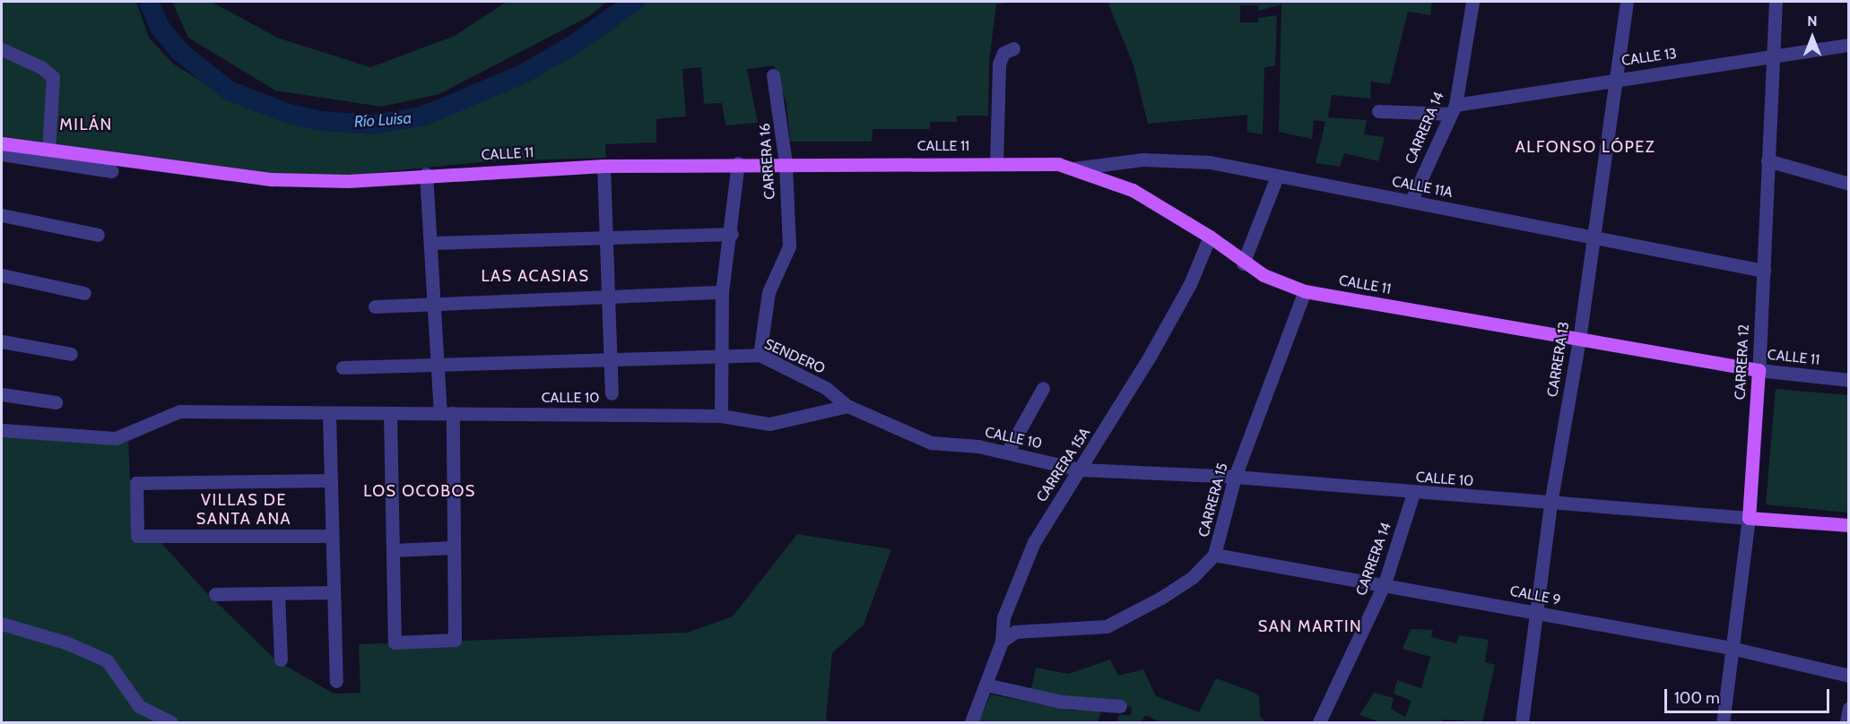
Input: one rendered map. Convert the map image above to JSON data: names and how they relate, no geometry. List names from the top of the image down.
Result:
{
  "streets": {
    "main road": ["CALLE 11", "CARRERA 12", "CALLE 10"],
    "street": [
      "CALLE 13",
      "CARRERA 14",
      "CARRERA 16",
      "CALLE 11A",
      "SENDERO",
      "CARRERA 13",
      "CARRERA 15A",
      "CARRERA 15",
      "CALLE 9"
    ]
  },
  "crossings": [
    ["CALLE 13", "CARRERA 14"],
    ["CALLE 13", "CARRERA 13"],
    ["CALLE 13", "CARRERA 12"],
    ["CARRERA 14", "CALLE 11A"],
    ["CARRERA 14", "CALLE 10"],
    ["CARRERA 14", "CALLE 9"],
    ["CALLE 11", "CARRERA 16"],
    ["CALLE 11", "CALLE 11A"],
    ["CALLE 11", "CARRERA 13"],
    ["CALLE 11", "CARRERA 12"],
    ["CALLE 11", "CARRERA 15A"],
    ["CALLE 11", "CARRERA 15"],
    ["CARRERA 16", "SENDERO"],
    ["CALLE 11A", "CARRERA 13"],
    ["CALLE 11A", "CARRERA 12"],
    ["SENDERO", "CALLE 10"],
    ["CARRERA 13", "CALLE 10"],
    ["CARRERA 13", "CALLE 9"],
    ["CARRERA 12", "CALLE 10"],
    ["CARRERA 12", "CALLE 9"],
    ["CALLE 10", "CARRERA 15A"],
    ["CALLE 10", "CARRERA 15"],
    ["CARRERA 15A", "CARRERA 15"],
    ["CARRERA 15", "CALLE 9"]
  ],
  "districts": [
    "MILÁN",
    "ALFONSO LÓPEZ",
    "LAS ACASIAS",
    "LOS OCOBOS",
    "VILLAS DE SANTA ANA",
    "SAN MARTIN"
  ],
  "water": ["Río Luisa"],
  "scale_bar": "100 m",
  "north": "top"
}
